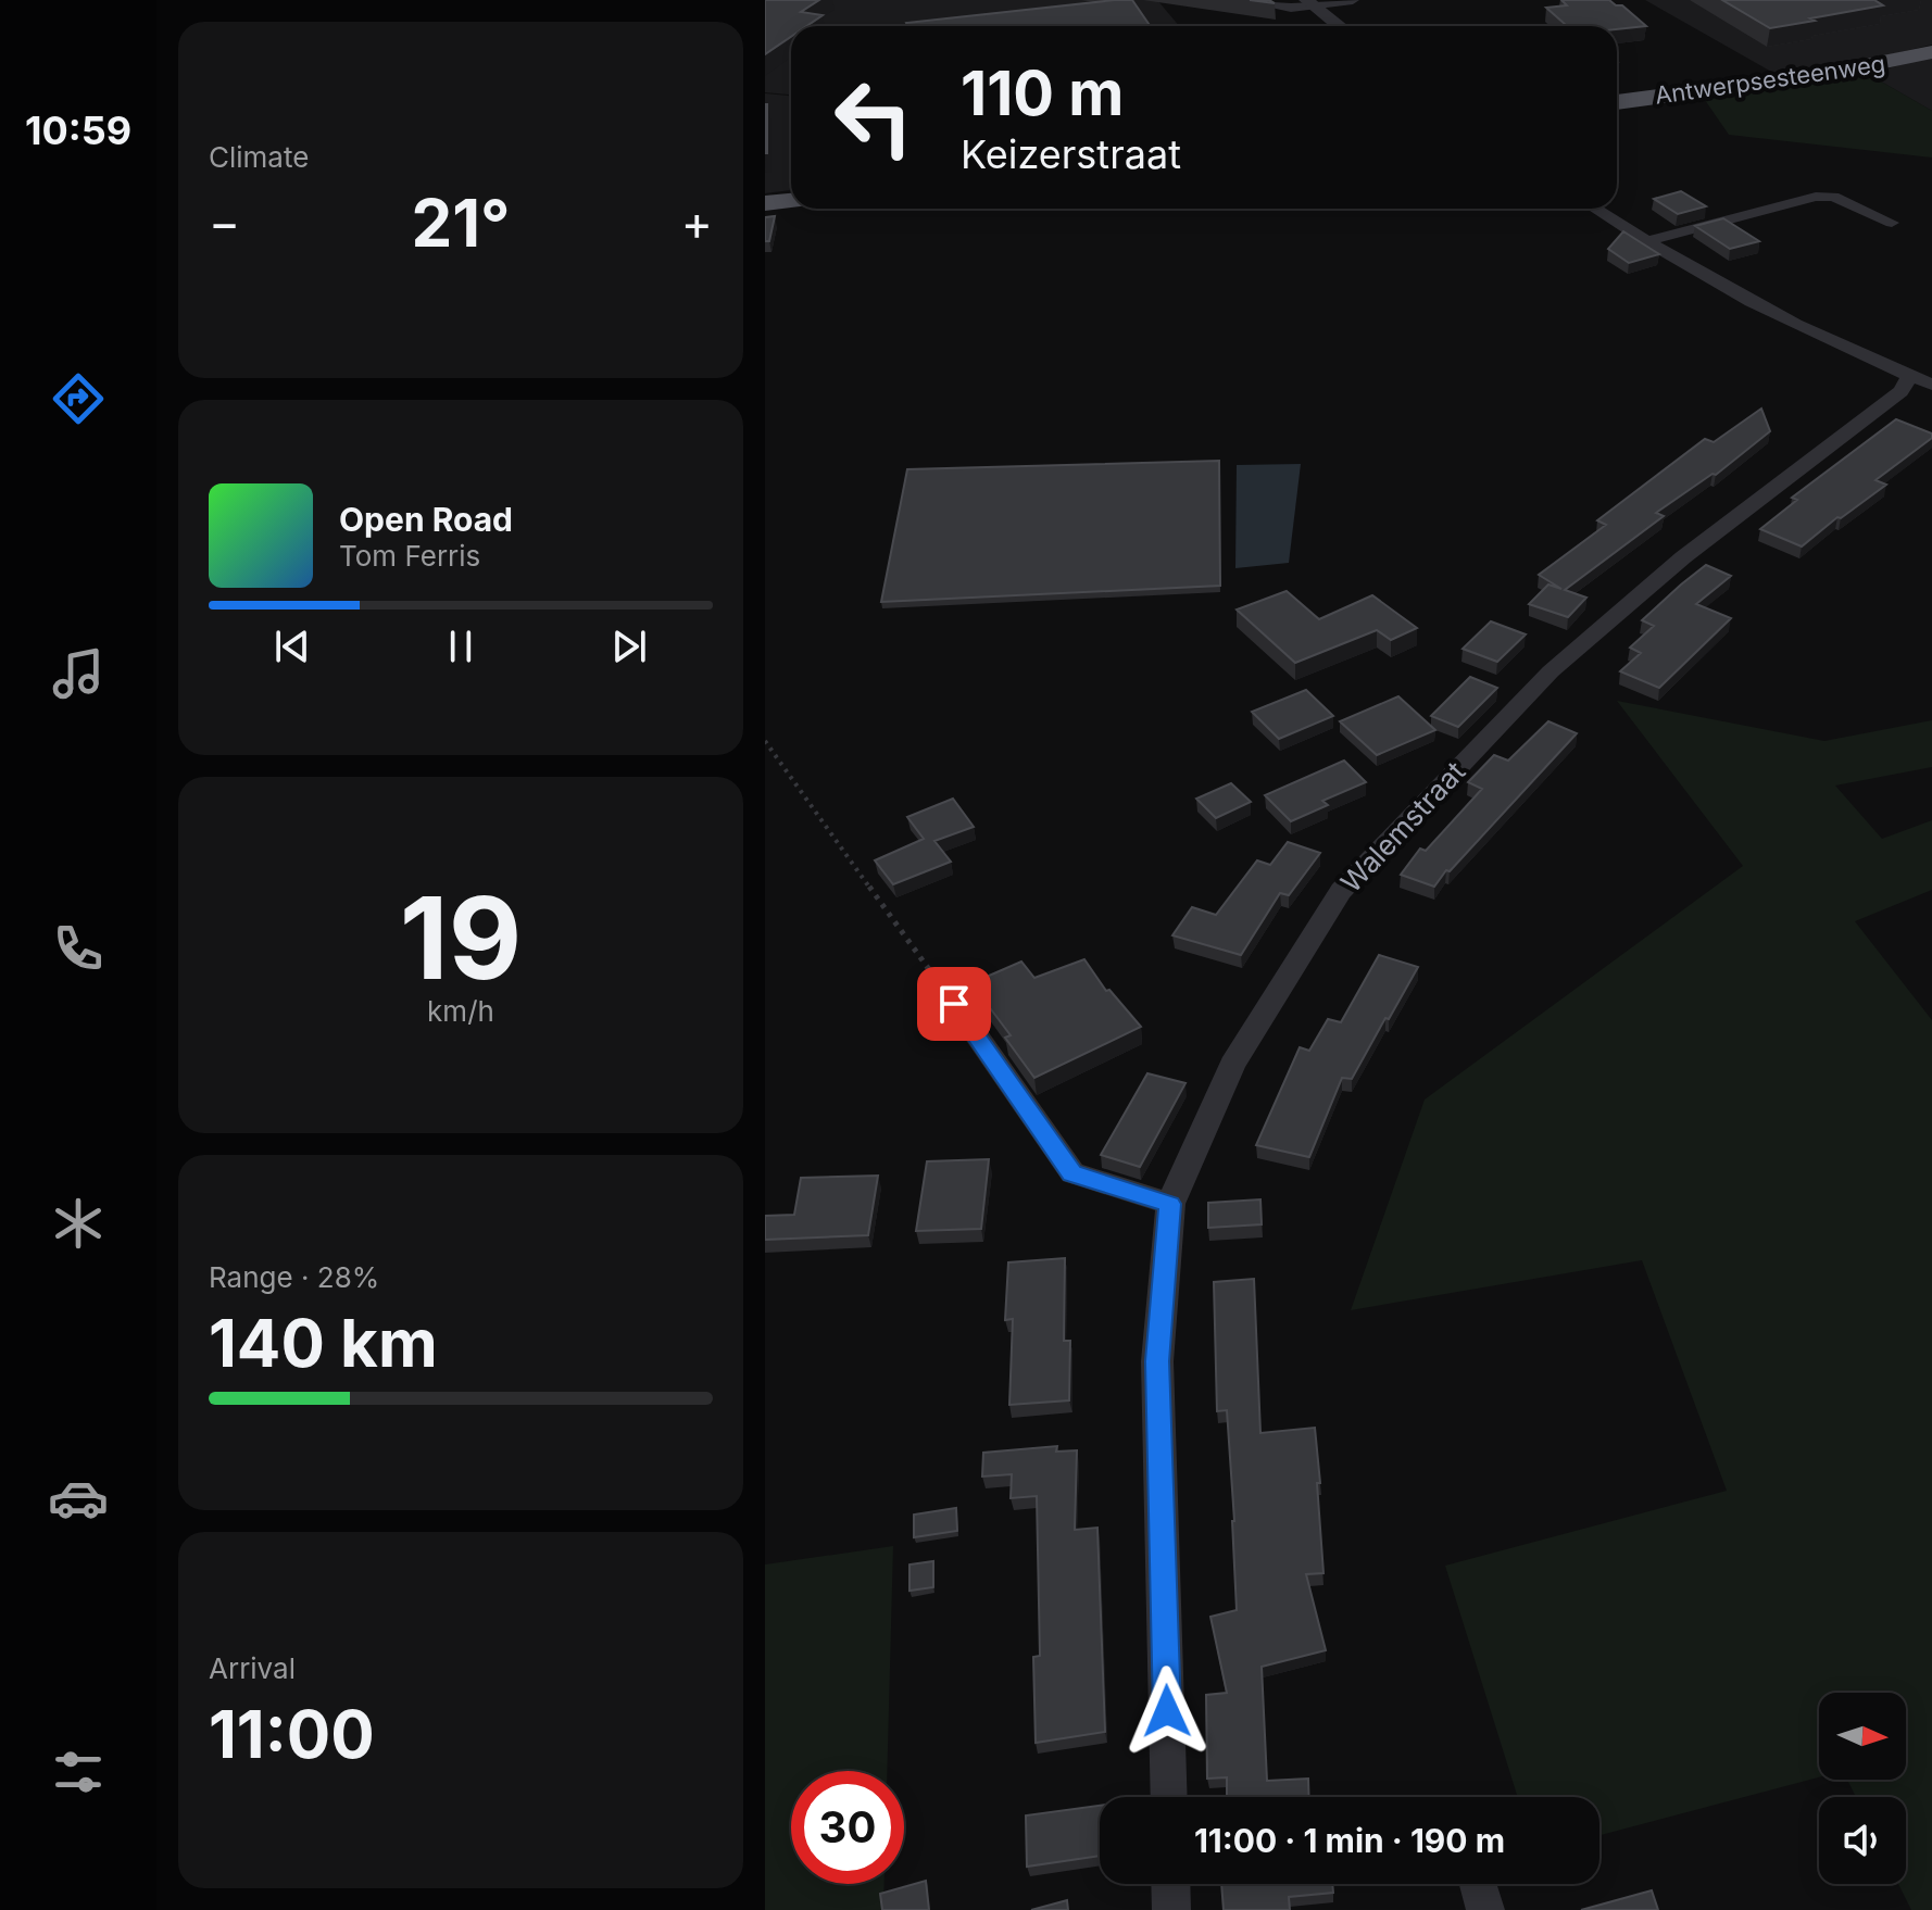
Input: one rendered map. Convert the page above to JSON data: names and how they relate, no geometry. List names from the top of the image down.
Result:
{
  "streets": {
    "main road": ["Antwerpsesteenweg"],
    "street": ["Walemstraat"]
  },
  "north": "right",
  "page": {
    "tabs": "10:59",
    "tile": [
      "Climate",
      ["19", "km/h"],
      ["Range · 28%", "140 km"],
      ["Arrival", "11:00"]
    ],
    "turn": ["110 m", "Keizerstraat"],
    "heat": ["−", "21°", "+"],
    "song": ["Open Road", "Tom Ferris"],
    "limit": "30",
    "trip": "11:00 · 1 min · 190 m"
  }
}
